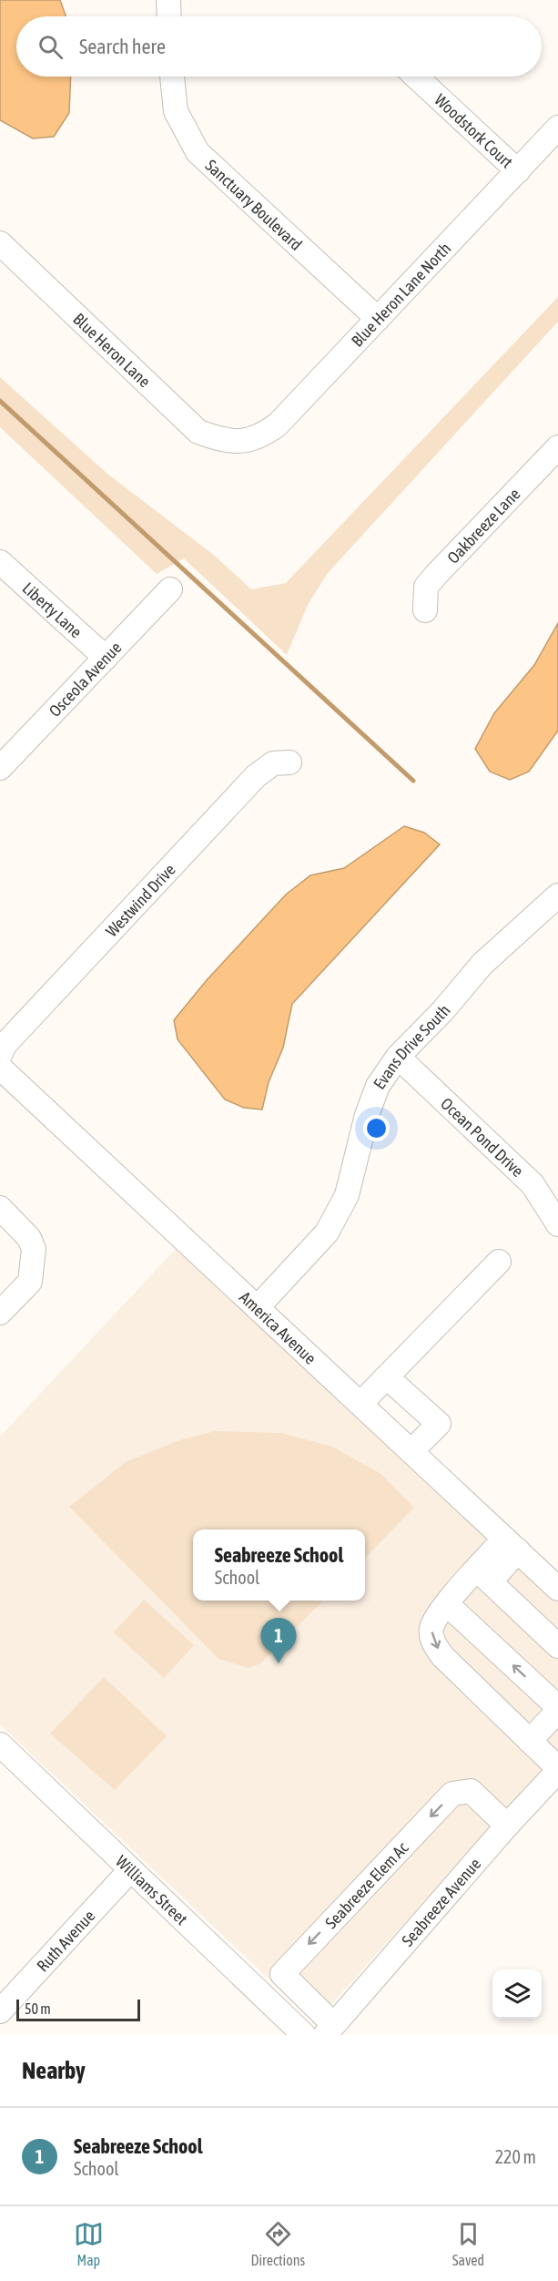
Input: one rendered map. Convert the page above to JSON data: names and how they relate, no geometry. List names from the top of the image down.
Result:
{
  "streets": {
    "street": [
      "Woodstork Court",
      "Sanctuary Boulevard",
      "Blue Heron Lane North",
      "Blue Heron Lane",
      "Oakbreeze Lane",
      "Liberty Lane",
      "Osceola Avenue",
      "Westwind Drive",
      "Evans Drive South",
      "Ocean Pond Drive",
      "America Avenue",
      "Seabreeze Elem Ac",
      "Williams Street",
      "Seabreeze Avenue",
      "Ruth Avenue"
    ]
  },
  "crossings": [
    ["Woodstork Court", "Blue Heron Lane North"],
    ["Sanctuary Boulevard", "Blue Heron Lane North"],
    ["Blue Heron Lane North", "Blue Heron Lane"],
    ["Liberty Lane", "Osceola Avenue"],
    ["Evans Drive South", "Ocean Pond Drive"],
    ["Evans Drive South", "America Avenue"],
    ["Seabreeze Elem Ac", "Seabreeze Avenue"],
    ["Williams Street", "Ruth Avenue"]
  ],
  "scale_bar": "50 m",
  "page": {
    "search": "Search here",
    "popup": ["Seabreeze School", "School"],
    "pins": "1",
    "scale": "50 m",
    "heading": "Nearby",
    "list": [
      {
        "mark": "1",
        "name": "Seabreeze School",
        "note": "School",
        "value": "220 m"
      }
    ],
    "nav": ["Map", "Directions", "Saved"]
  }
}
